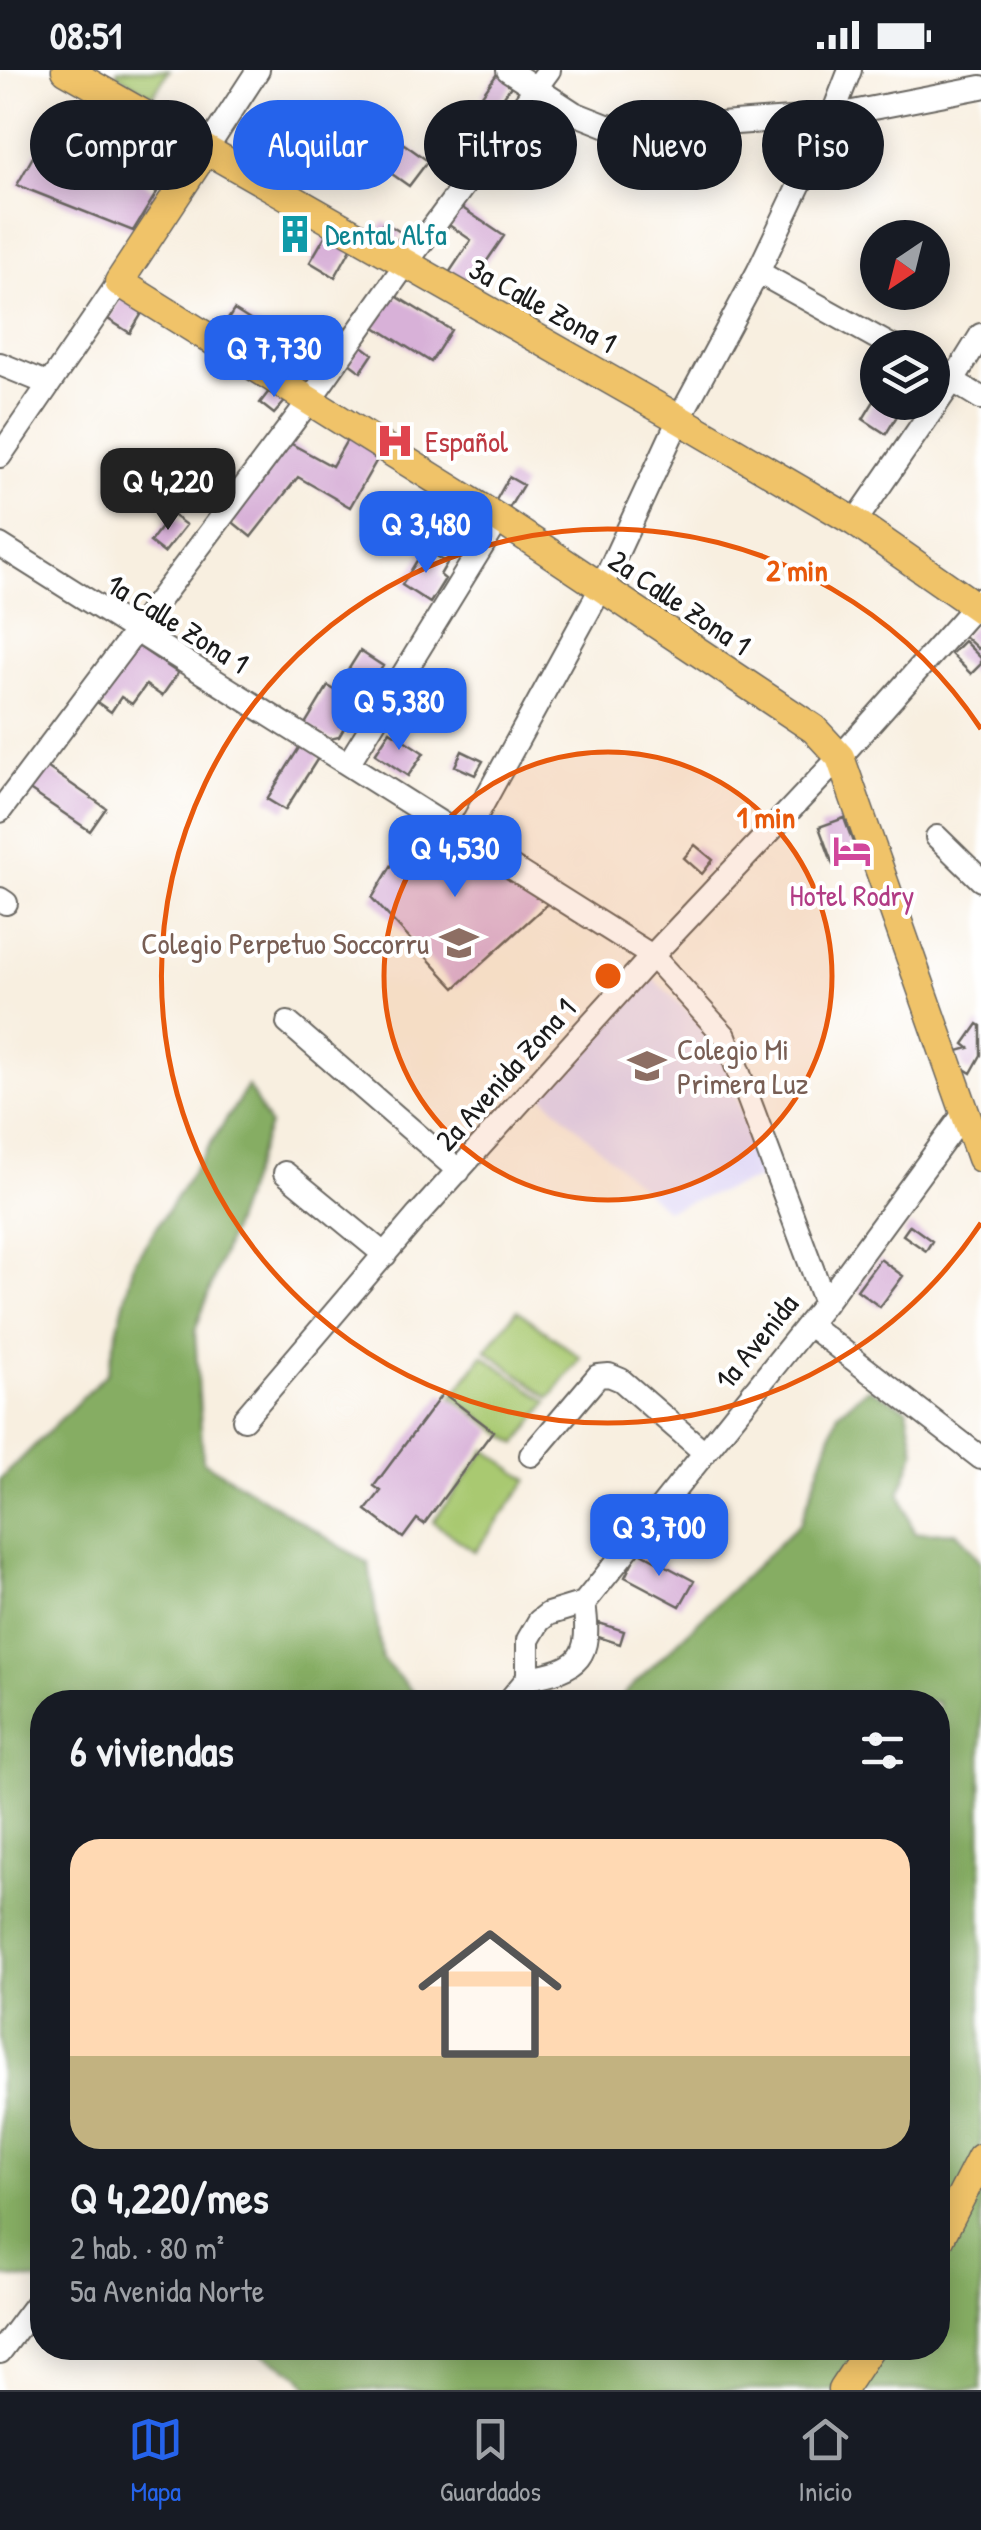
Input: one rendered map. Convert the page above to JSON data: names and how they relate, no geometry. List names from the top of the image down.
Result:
{
  "streets": {
    "main road": ["3a Calle Zona 1", "2a Calle Zona 1"],
    "street": ["1a Calle Zona 1", "2a Avenida Zona 1", "1a Avenida"]
  },
  "crossings": [
    ["3a Calle Zona 1", "2a Avenida Zona 1"],
    ["2a Calle Zona 1", "2a Avenida Zona 1"],
    ["2a Calle Zona 1", "1a Avenida"],
    ["1a Calle Zona 1", "2a Avenida Zona 1"],
    ["1a Calle Zona 1", "1a Avenida"]
  ],
  "places": {
    "building": ["Dental Alfa"],
    "hospital": ["Español"],
    "hotel": ["Hotel Rodry"],
    "school or university": ["Colegio Perpetuo Soccorru", "Colegio Mi Primera Luz"]
  },
  "north": "bottom left",
  "page": {
    "status": "08:51",
    "chip": [
      "Comprar",
      "Alquilar",
      "Filtros",
      "Nuevo",
      "Piso"
    ],
    "price": [
      "Q 7,730",
      "Q 4,220",
      "Q 3,480",
      "Q 5,380",
      "Q 4,530",
      "Q 3,700"
    ],
    "heading": "6 viviendas",
    "list": [
      {
        "name": "Q 4,220/mes",
        "note": "2 hab. · 80 m² · 5a Avenida Norte"
      }
    ],
    "tabs": ["Mapa", "Guardados", "Inicio"]
  },
  "rings": ["2 min", "1 min"]
}
